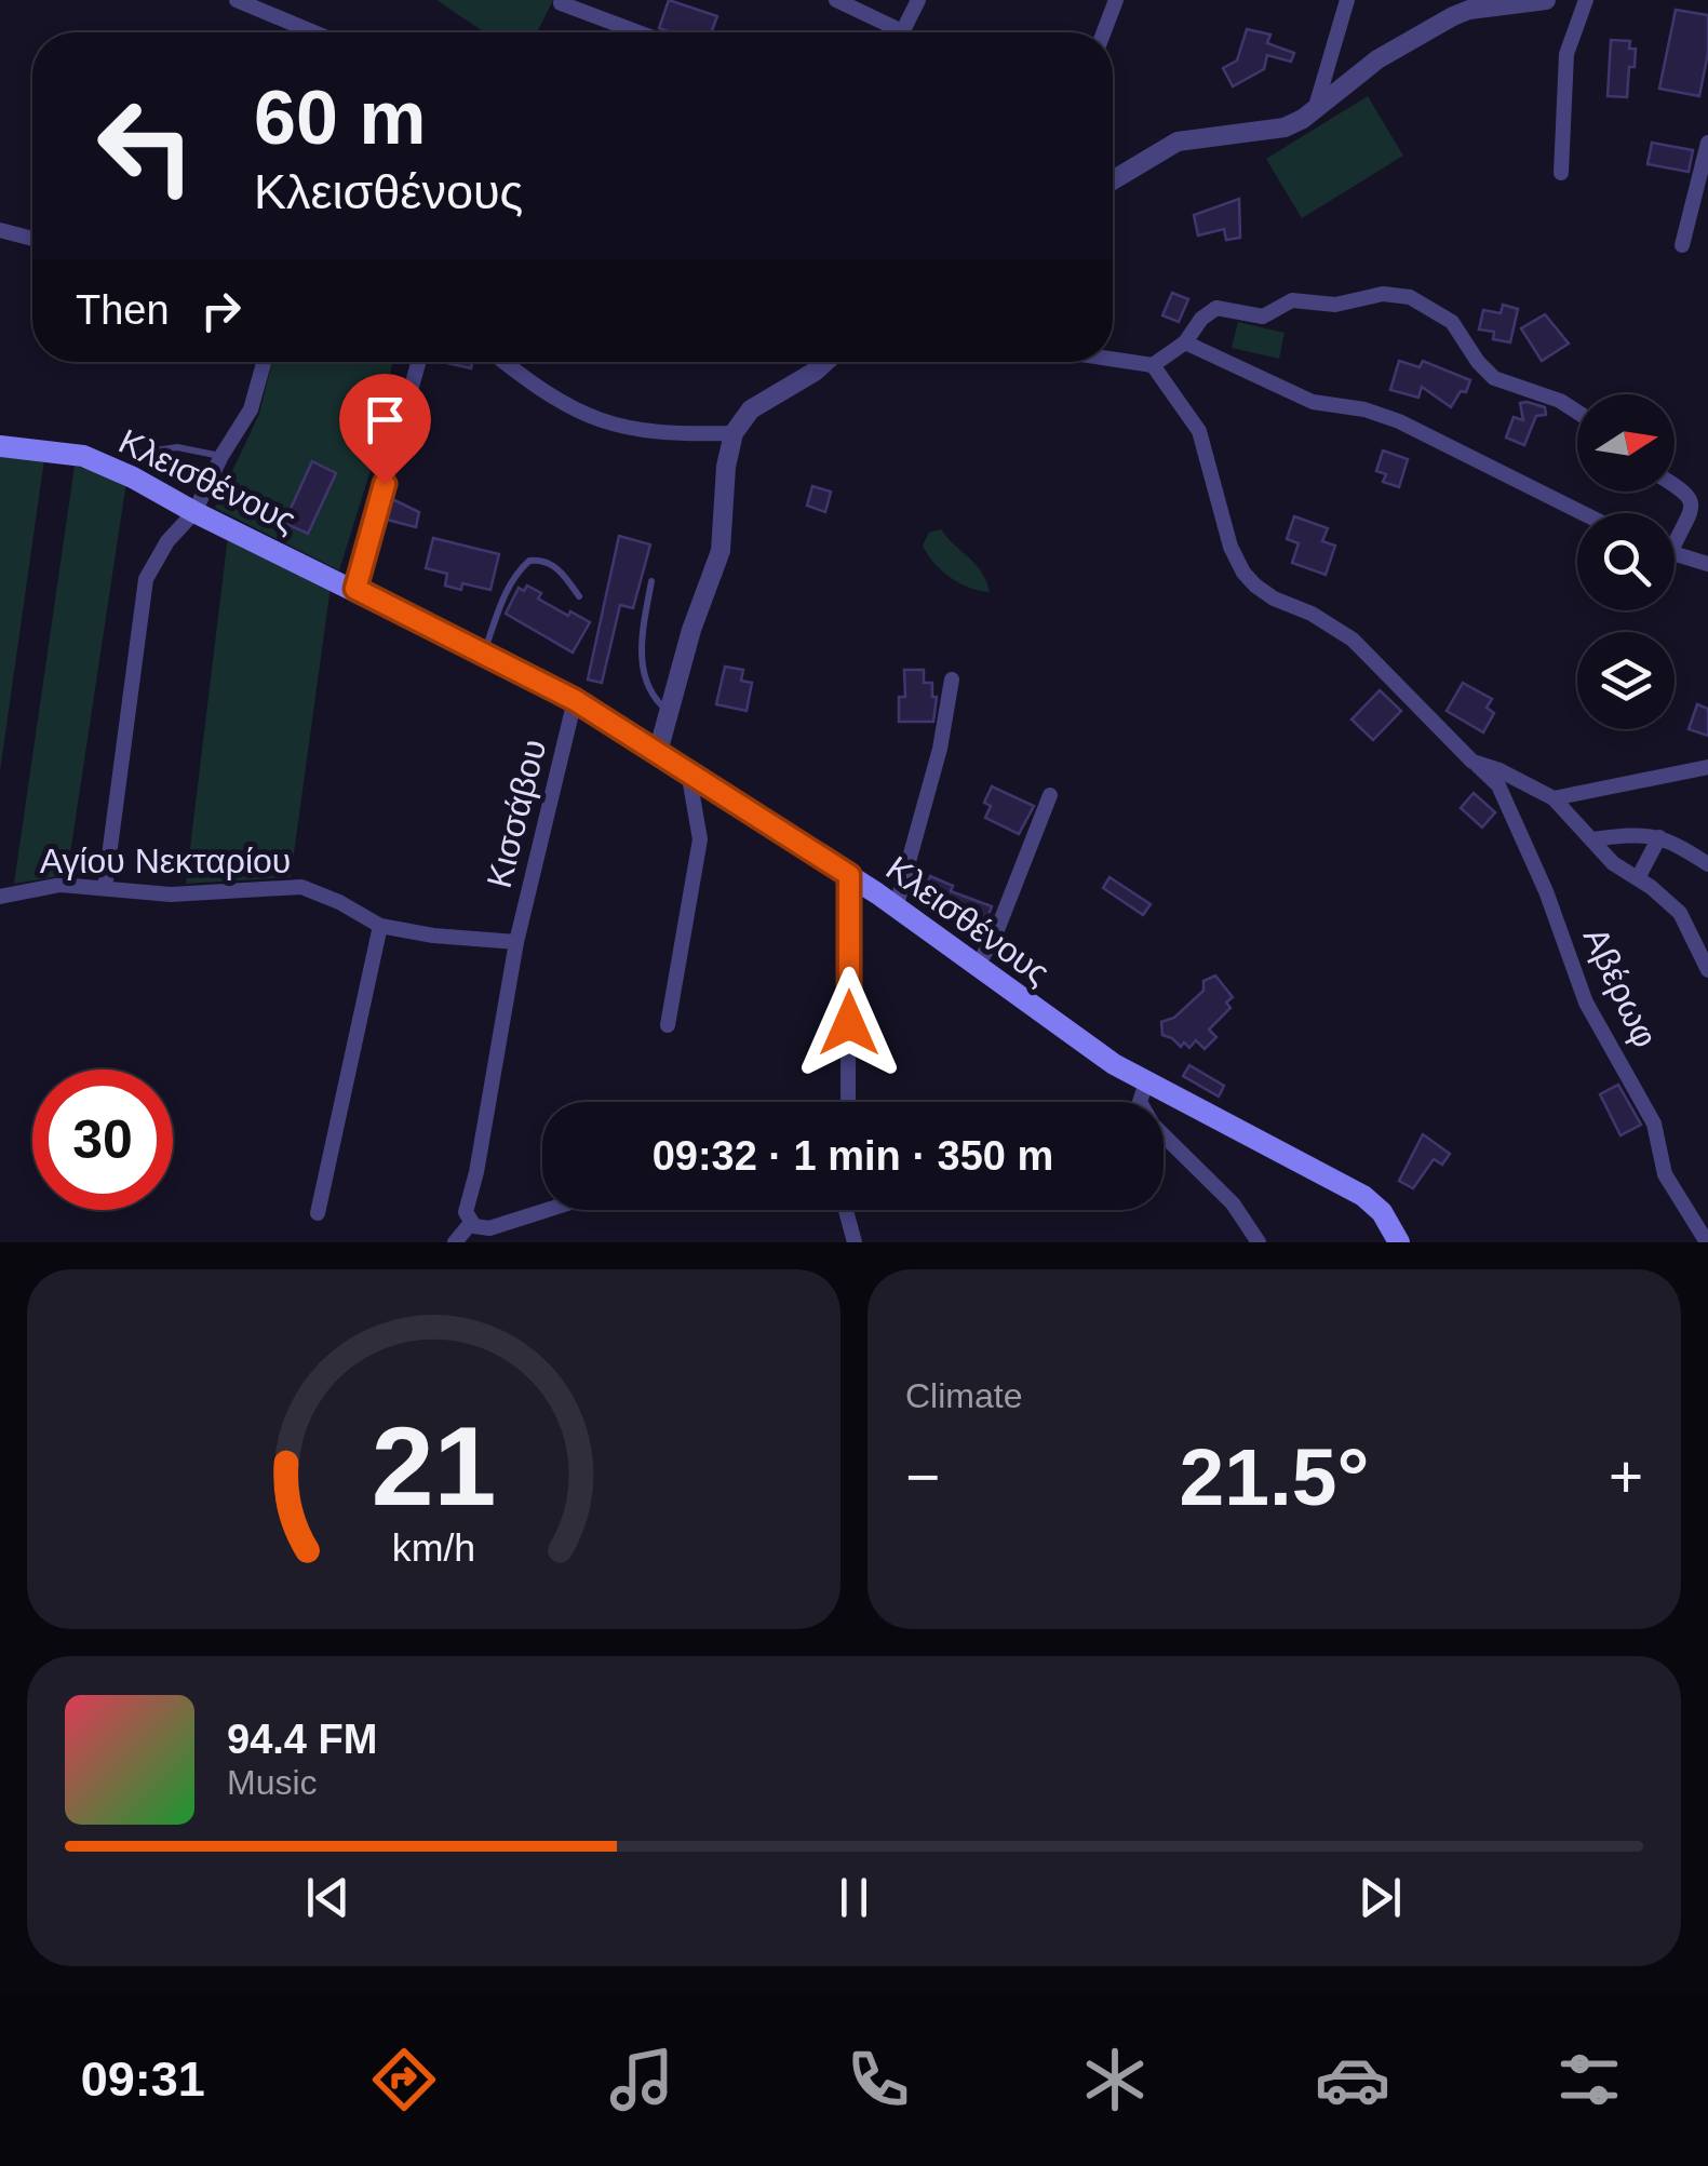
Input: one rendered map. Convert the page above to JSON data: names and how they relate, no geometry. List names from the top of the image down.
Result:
{
  "streets": {
    "main road": ["Κλεισθένους"],
    "street": ["Κισσάβου", "Αγίου Νεκταρίου", "Αβέρωφ"]
  },
  "crossings": [
    ["Κλεισθένους", "Κισσάβου"],
    ["Κισσάβου", "Αγίου Νεκταρίου"]
  ],
  "north": "right",
  "page": {
    "turn": ["60 m", "Κλεισθένους"],
    "then": "Then",
    "limit": "30",
    "trip": "09:32 · 1 min · 350 m",
    "tile": "Climate",
    "heat": ["−", "21.5°", "+"],
    "song": ["94.4 FM", "Music"],
    "tabs": "09:31",
    "gauge": ["21", "km/h"]
  }
}
